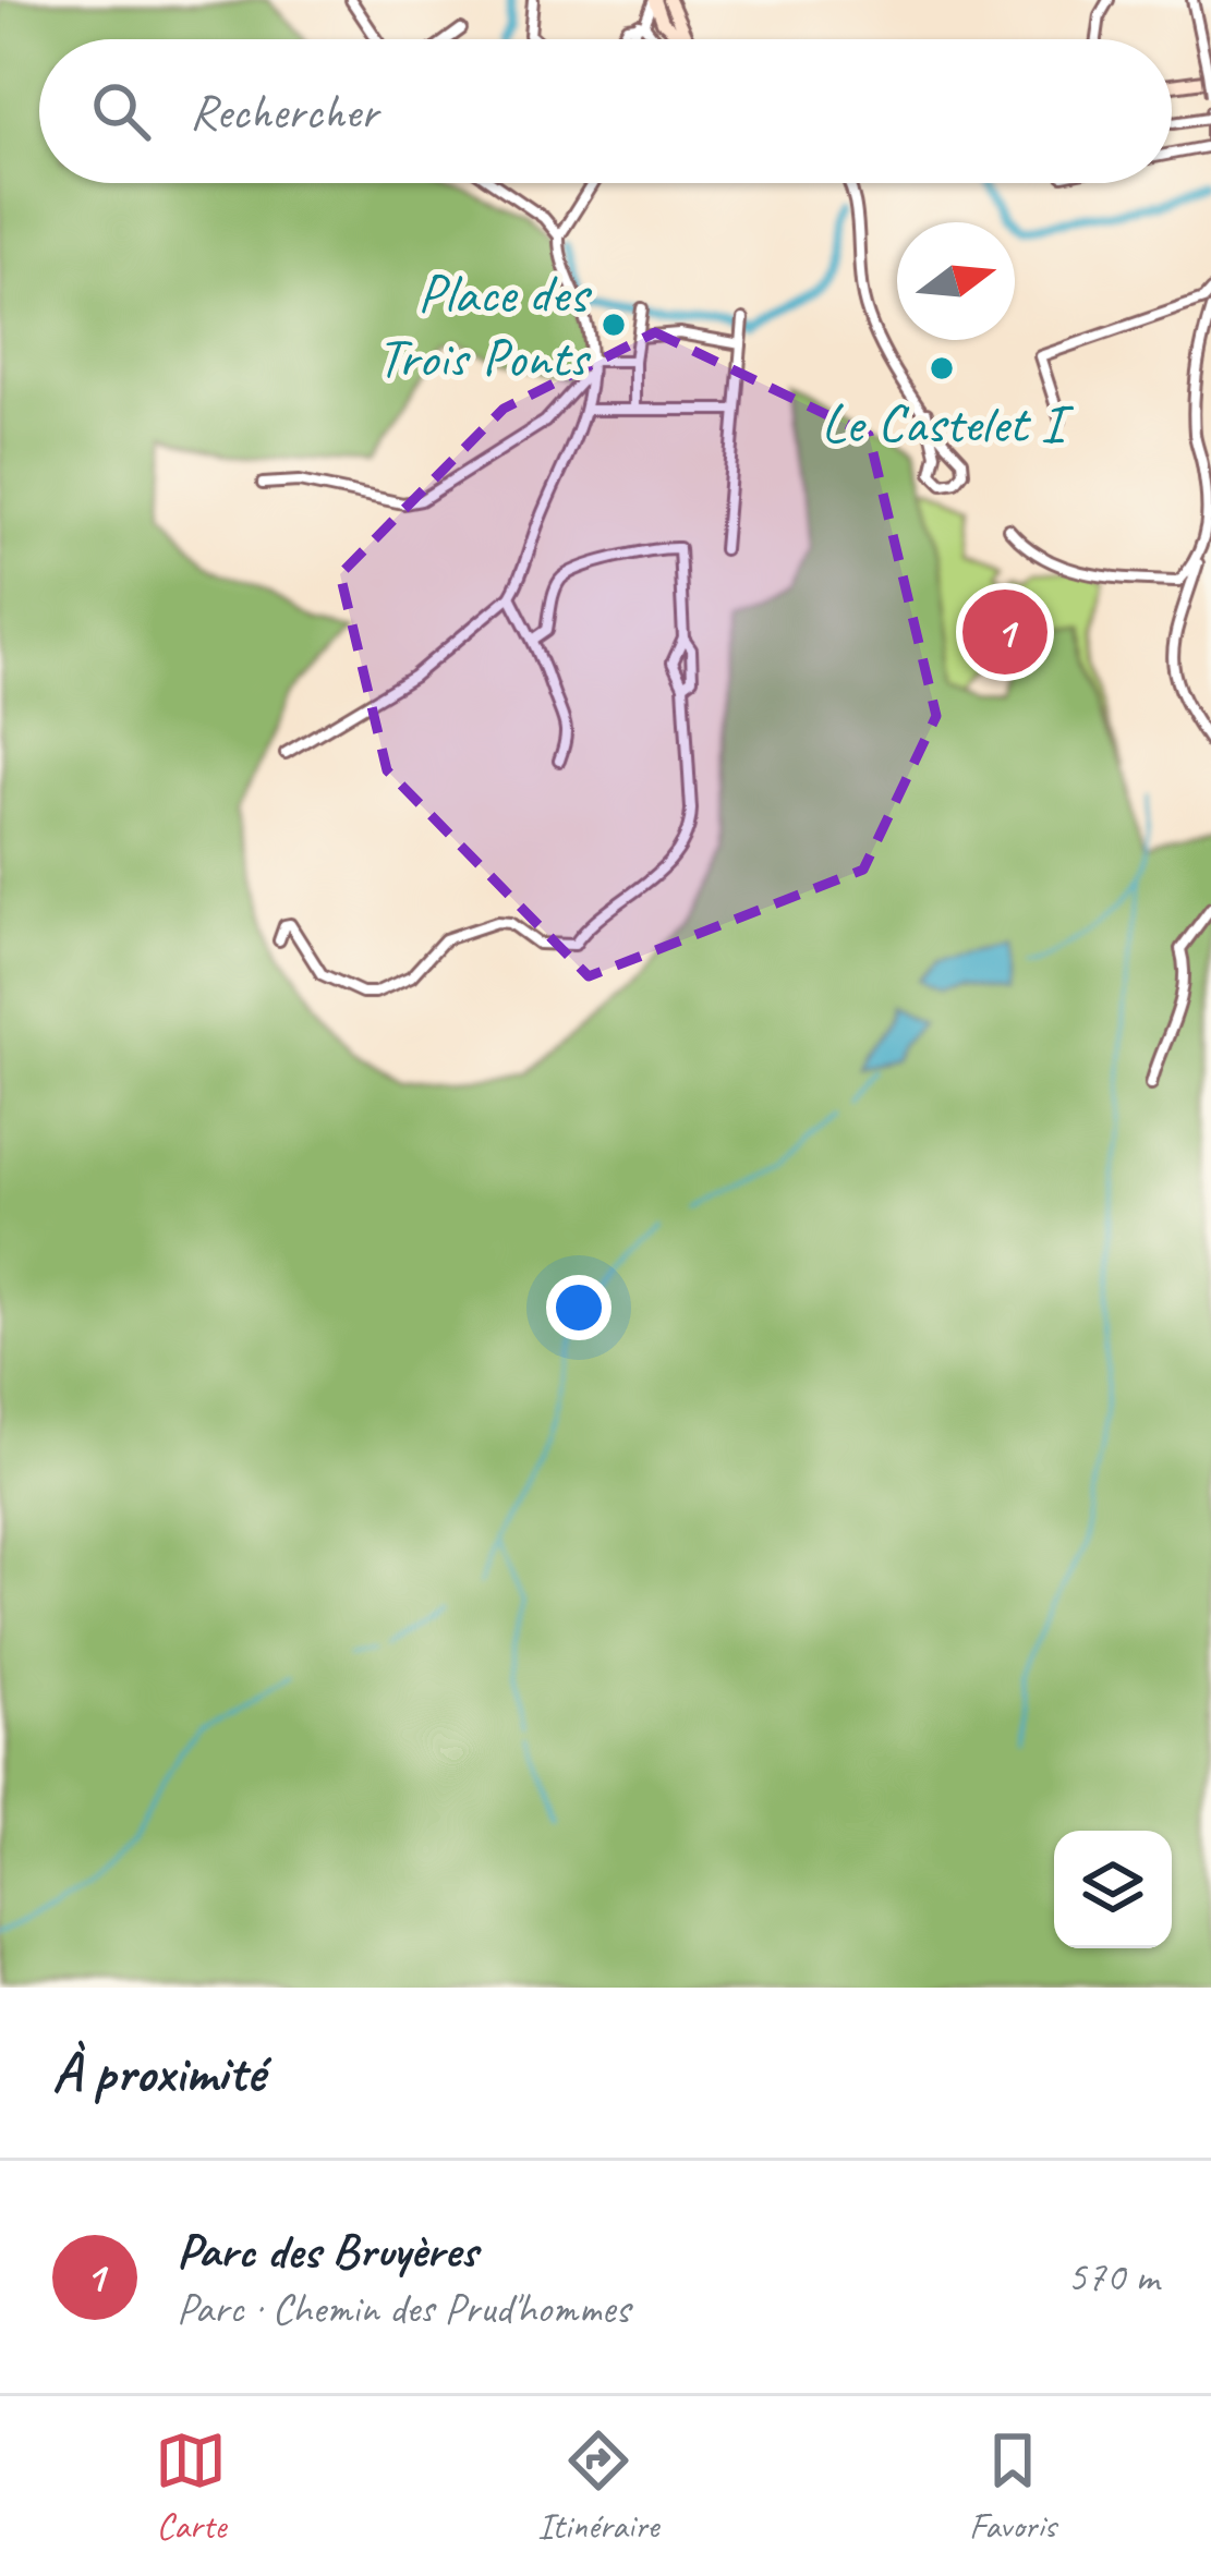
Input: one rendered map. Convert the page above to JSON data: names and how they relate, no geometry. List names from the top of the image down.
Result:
{
  "places": ["Place des Trois Ponts", "Le Castelet I"],
  "north": "right",
  "page": {
    "search": "Rechercher",
    "pins": "1",
    "heading": "À proximité",
    "list": [
      {
        "mark": "1",
        "name": "Parc des Bruyères",
        "note": "Parc · Chemin des Prud'hommes",
        "value": "570 m"
      }
    ],
    "nav": ["Carte", "Itinéraire", "Favoris"]
  }
}
